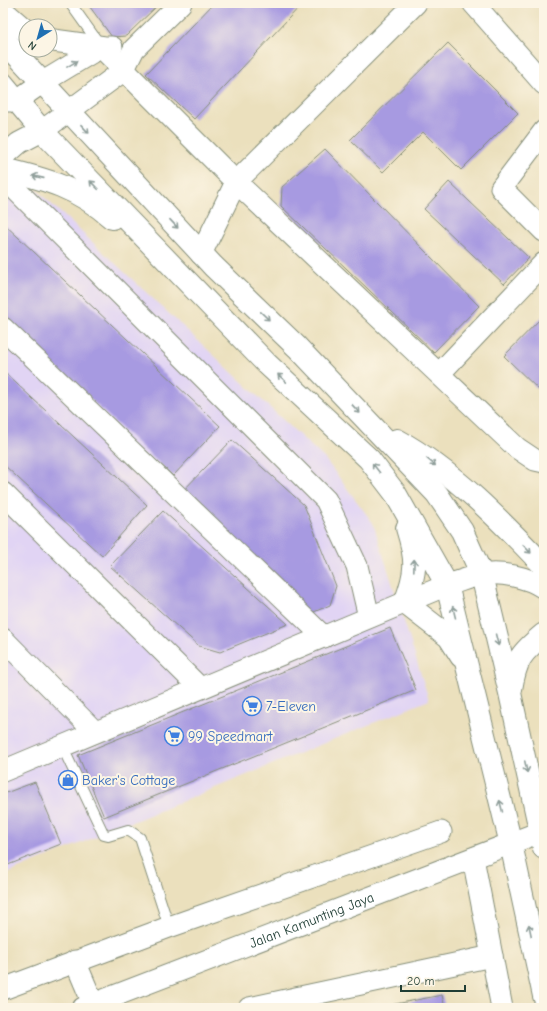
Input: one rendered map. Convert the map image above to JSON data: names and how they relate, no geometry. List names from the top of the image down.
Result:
{
  "streets": {
    "street": ["Jalan Kamunting Jaya"]
  },
  "places": {
    "supermarket": ["7-Eleven", "99 Speedmart"],
    "shop": ["Baker's Cottage"]
  },
  "scale_bar": "20 m",
  "north": "bottom left"
}
